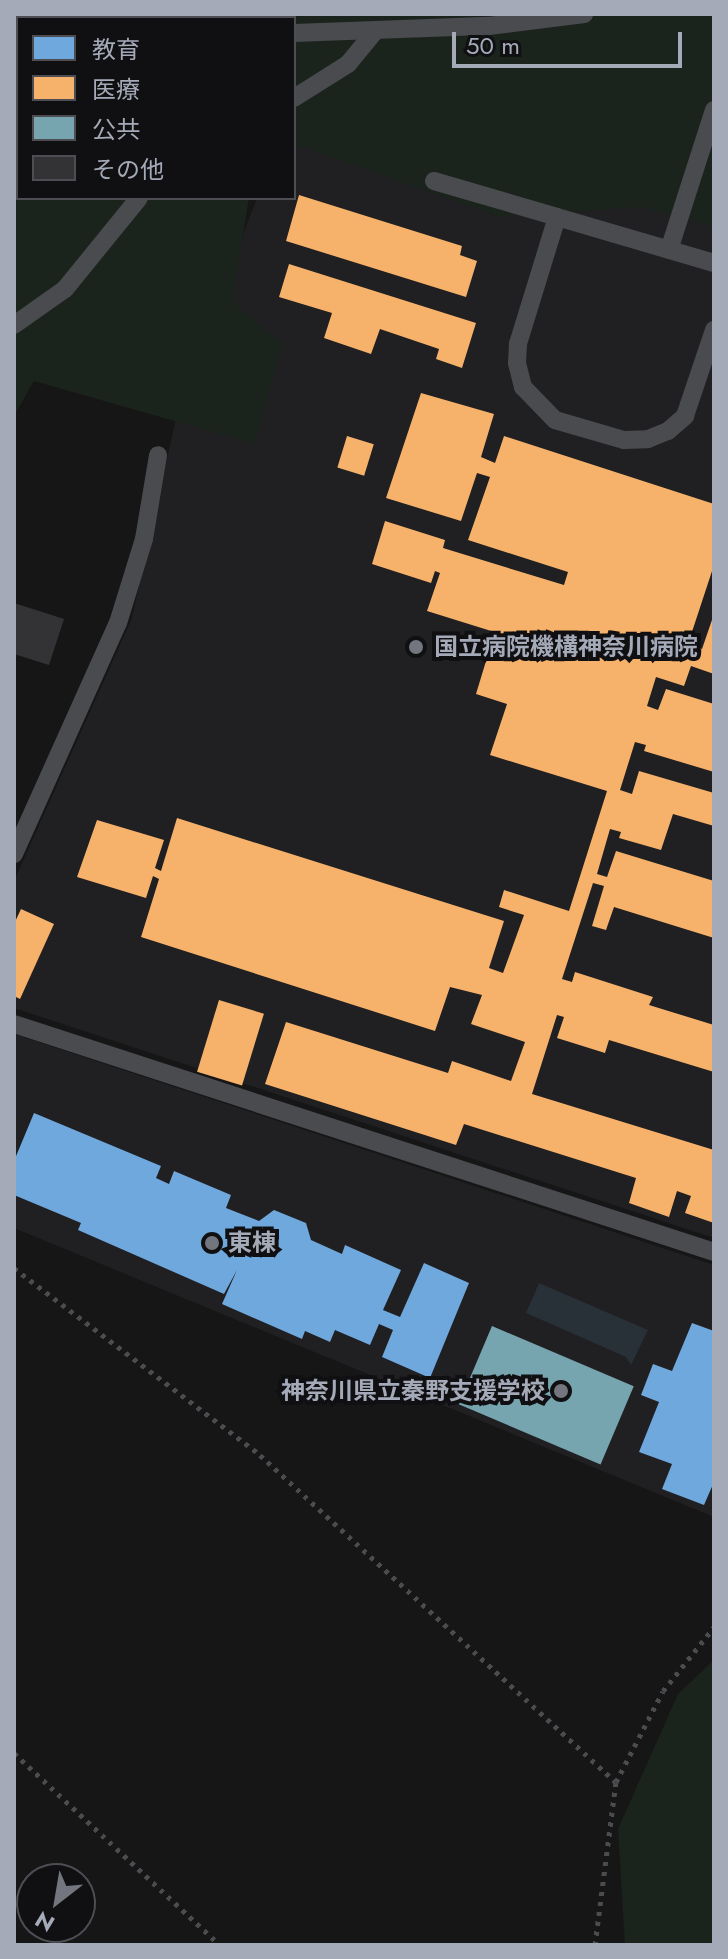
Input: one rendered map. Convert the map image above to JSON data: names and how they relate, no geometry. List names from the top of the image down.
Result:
{
  "places": ["国立病院機構神奈川病院", "東棟", "神奈川県立秦野支援学校"],
  "legend": [
    "教育",
    "医療",
    "公共",
    "その他"
  ],
  "scale_bar": "50 m",
  "north": "bottom left"
}
